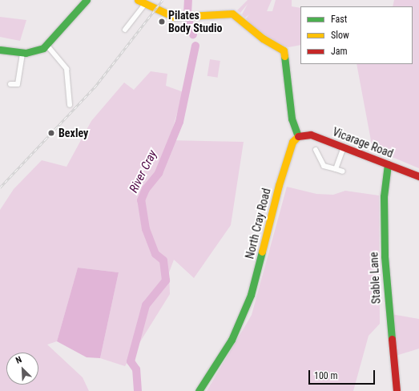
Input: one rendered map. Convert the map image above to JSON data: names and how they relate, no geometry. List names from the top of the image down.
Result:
{
  "streets": {
    "main road": ["Vicarage Road", "North Cray Road", "Stable Lane"]
  },
  "crossings": [
    ["Vicarage Road", "North Cray Road"],
    ["Vicarage Road", "Stable Lane"]
  ],
  "water": ["River Cray"],
  "places": ["Pilates Body Studio", "Bexley"],
  "legend": ["Fast", "Slow", "Jam"],
  "scale_bar": "100 m",
  "north": "top left"
}
